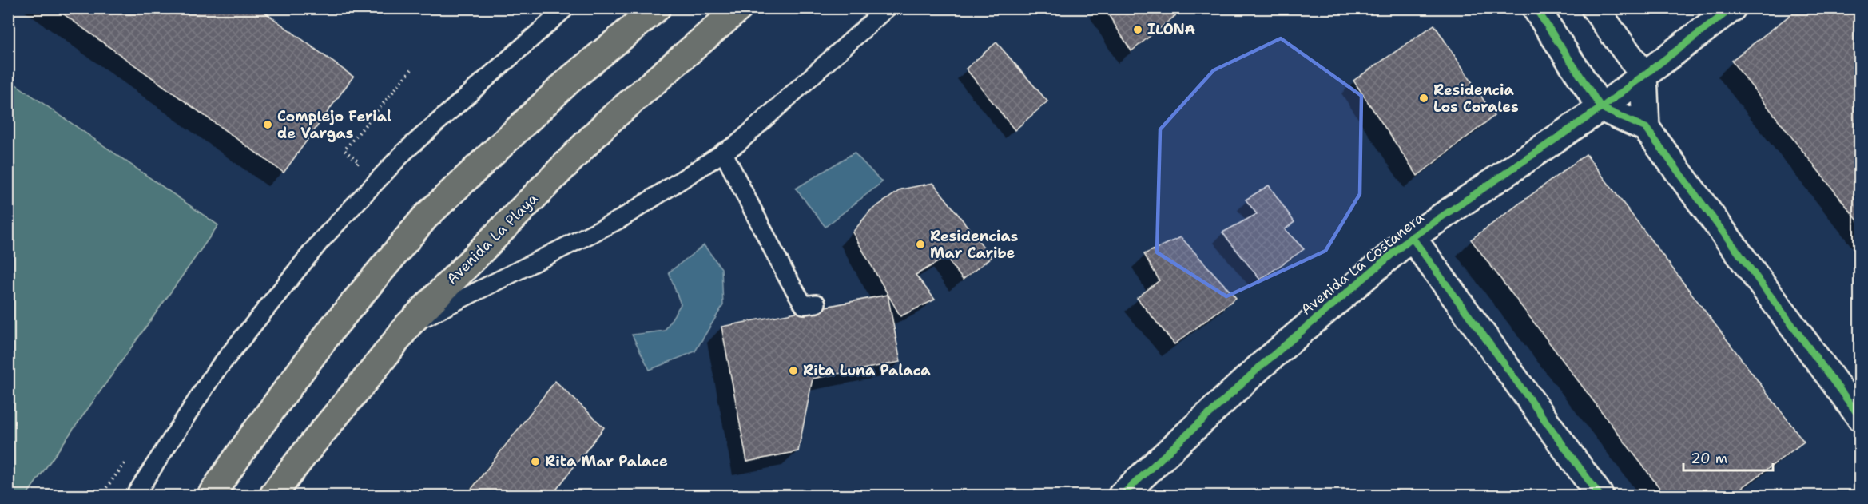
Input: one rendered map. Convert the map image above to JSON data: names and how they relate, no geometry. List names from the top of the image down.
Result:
{
  "streets": {
    "main road": ["Avenida La Playa"],
    "street": ["Avenida La Costanera"]
  },
  "places": [
    "ILONA",
    "Residencia Los Corales",
    "Complejo Ferial de Vargas",
    "Residencias Mar Caribe",
    "Rita Luna Palaca",
    "Rita Mar Palace"
  ],
  "scale_bar": "20 m"
}
